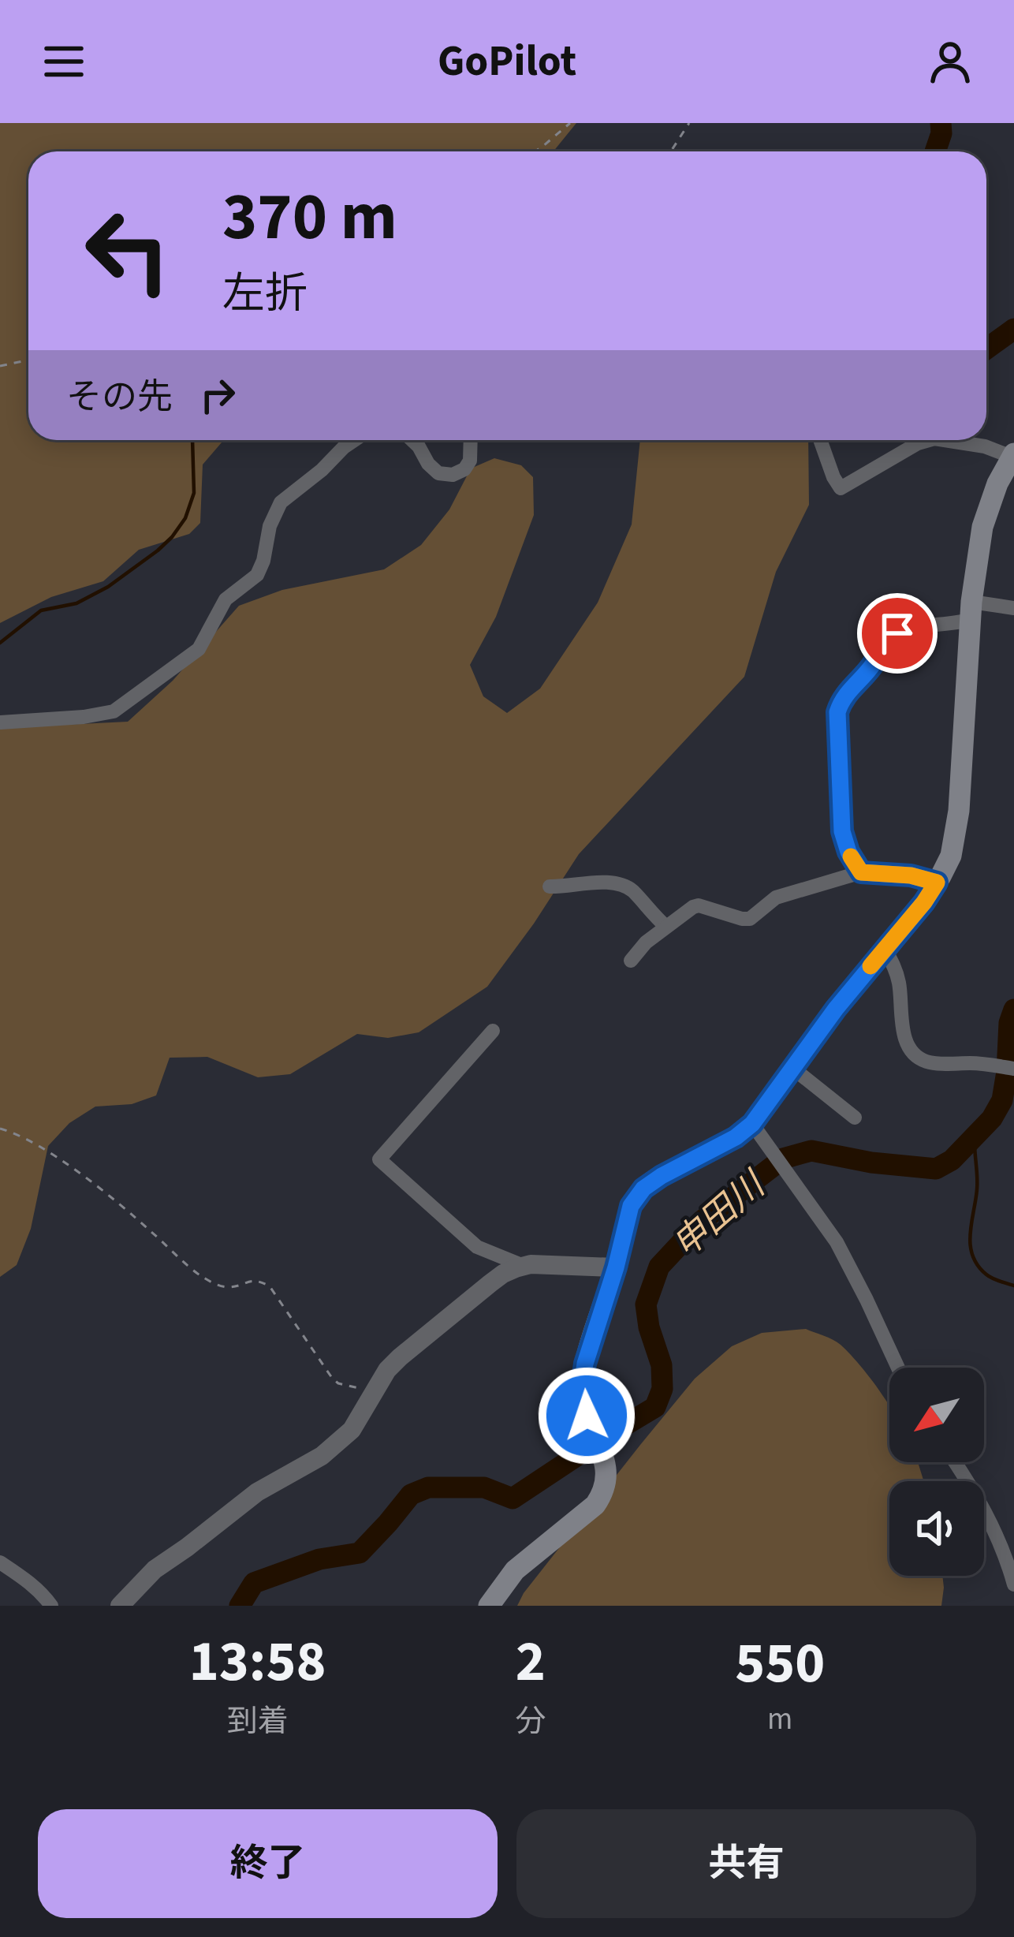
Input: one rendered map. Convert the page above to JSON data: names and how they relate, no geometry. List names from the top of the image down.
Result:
{
  "water": ["申田川"],
  "north": "bottom left",
  "page": {
    "header": "GoPilot",
    "turn": ["370 m", "左折"],
    "then": "その先",
    "eta": [
      "13:58",
      "到着",
      "2",
      "分",
      "550",
      "m"
    ],
    "buttons": ["終了", "共有"]
  }
}
